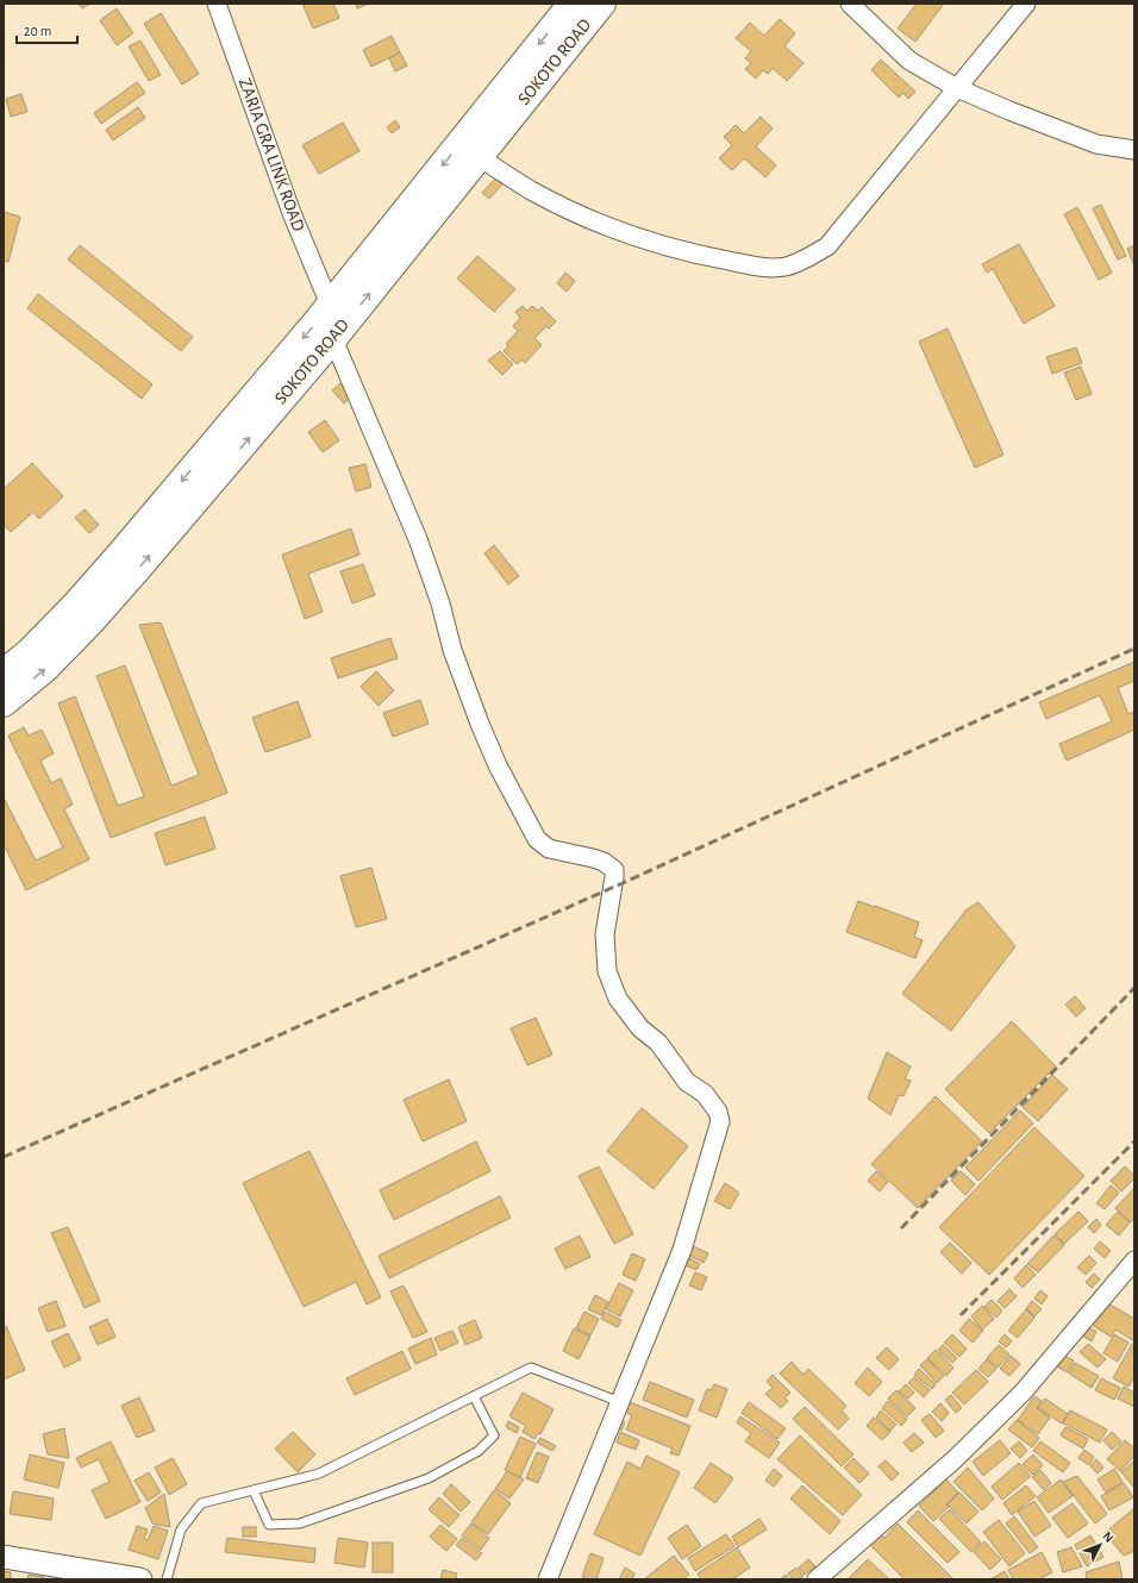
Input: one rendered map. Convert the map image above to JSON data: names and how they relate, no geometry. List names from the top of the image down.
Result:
{
  "streets": {
    "main road": ["SOKOTO ROAD"],
    "street": ["ZARIA GRA LINK ROAD"]
  },
  "crossings": [
    ["SOKOTO ROAD", "ZARIA GRA LINK ROAD"]
  ],
  "scale_bar": "20 m",
  "north": "top right"
}
